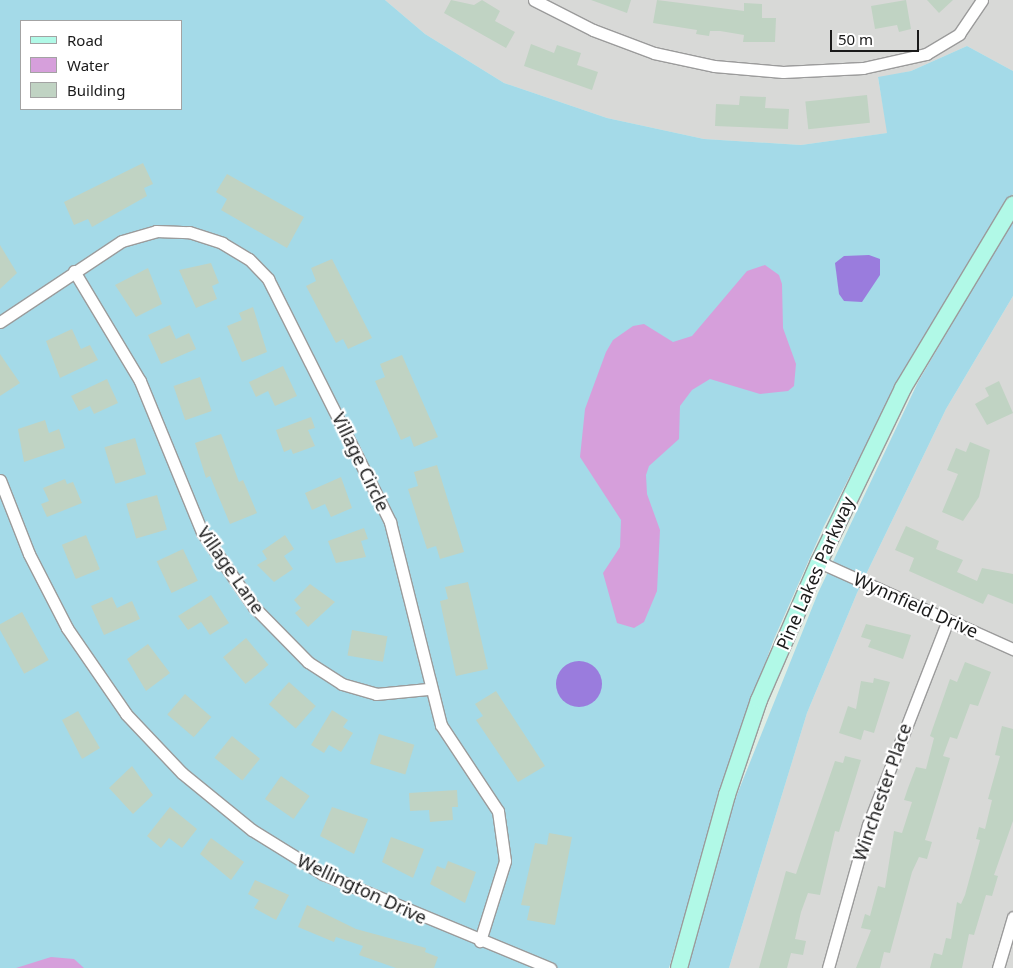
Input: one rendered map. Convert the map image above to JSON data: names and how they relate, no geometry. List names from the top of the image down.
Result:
{
  "streets": {
    "street": [
      "Village Circle",
      "Village Lane",
      "Pine Lakes Parkway",
      "Wynnfield Drive",
      "Winchester Place",
      "Wellington Drive"
    ]
  },
  "crossings": [
    ["Village Circle", "Village Lane"],
    ["Village Circle", "Wellington Drive"],
    ["Pine Lakes Parkway", "Wynnfield Drive"],
    ["Wynnfield Drive", "Winchester Place"]
  ],
  "legend": ["Road", "Water", "Building"],
  "scale_bar": "50 m"
}
